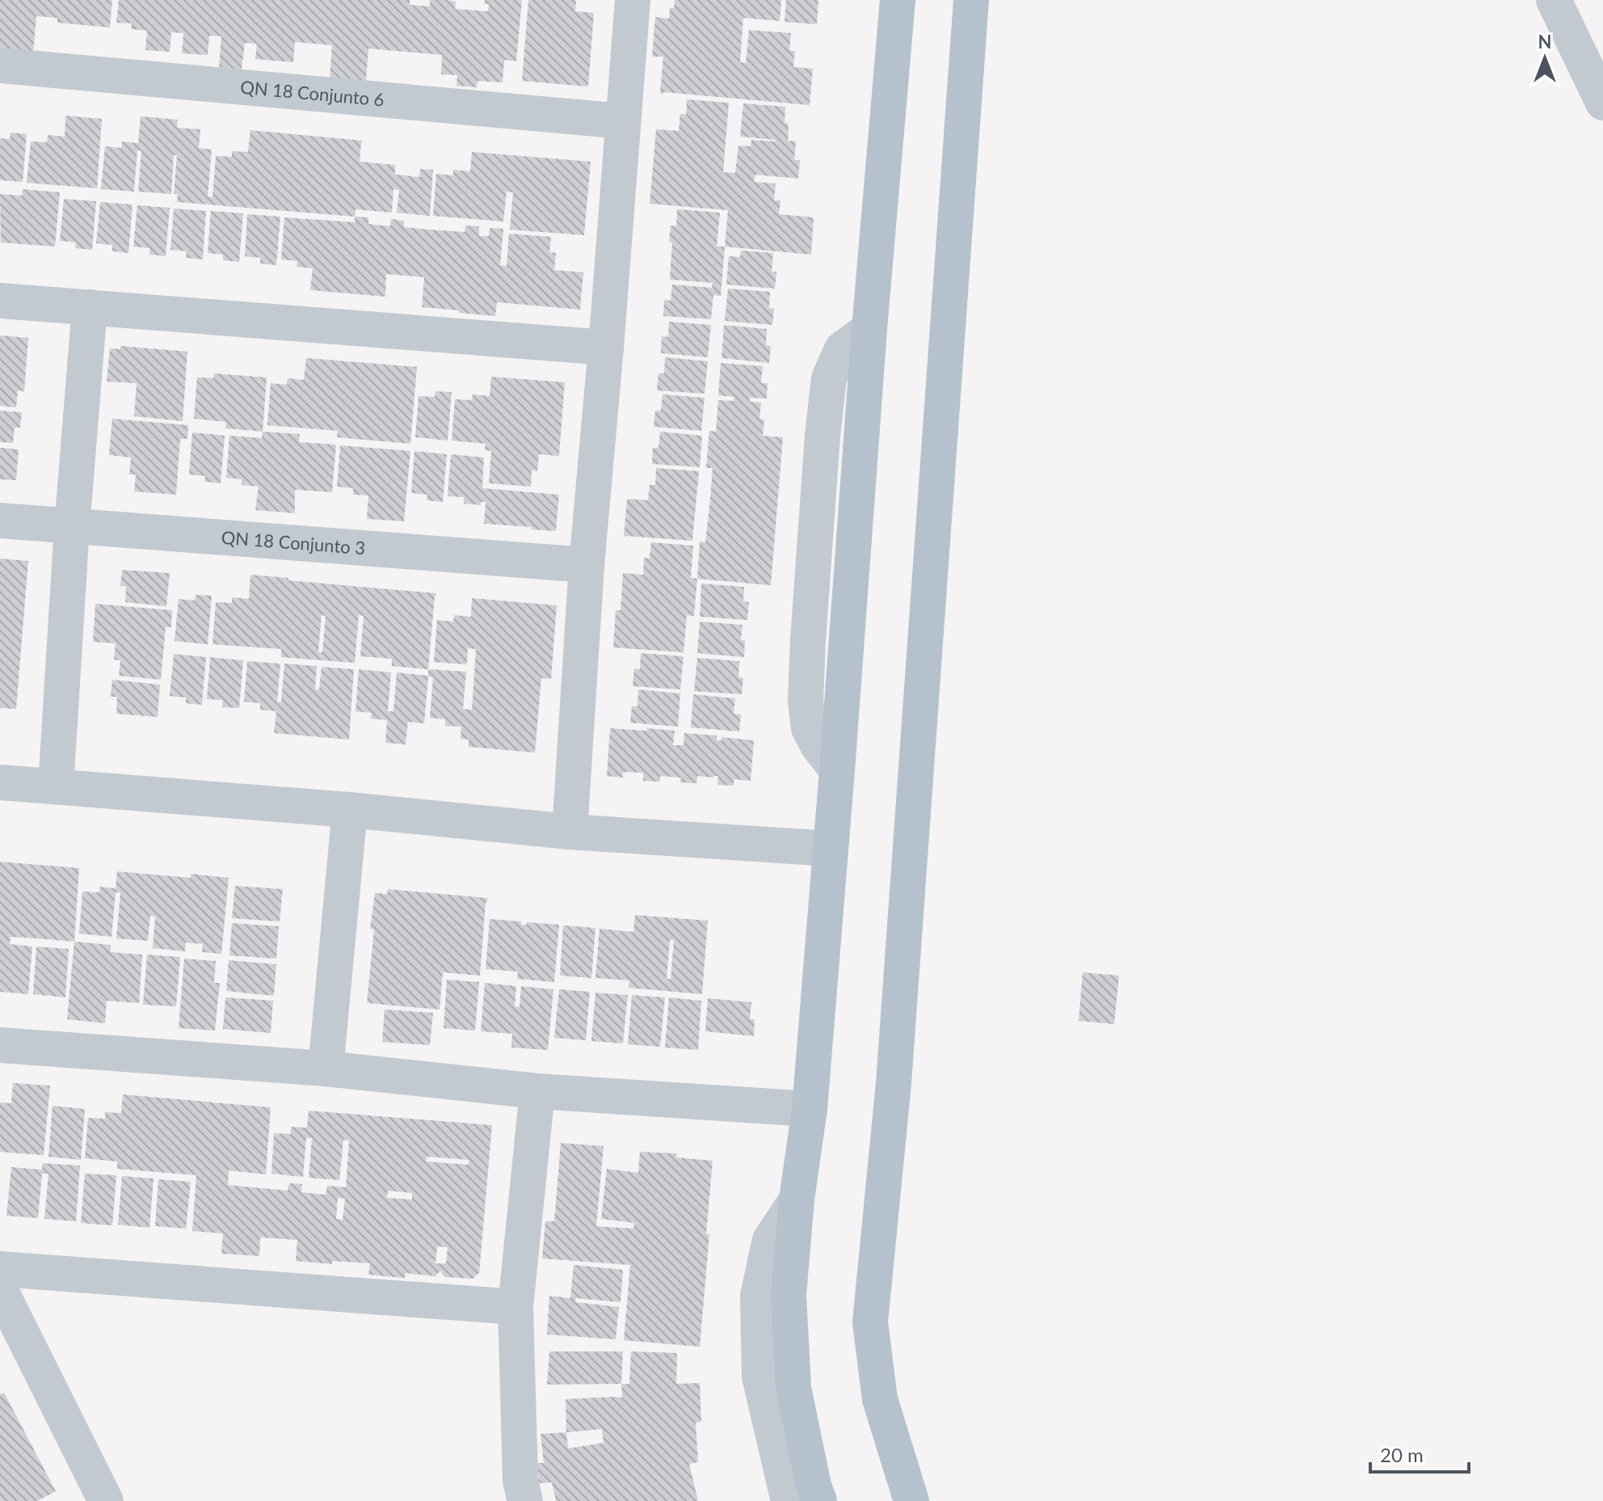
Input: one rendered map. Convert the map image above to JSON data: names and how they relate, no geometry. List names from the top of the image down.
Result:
{
  "streets": {
    "street": ["QN 18 Conjunto 6", "QN 18 Conjunto 3"]
  },
  "scale_bar": "20 m",
  "north": "top"
}
